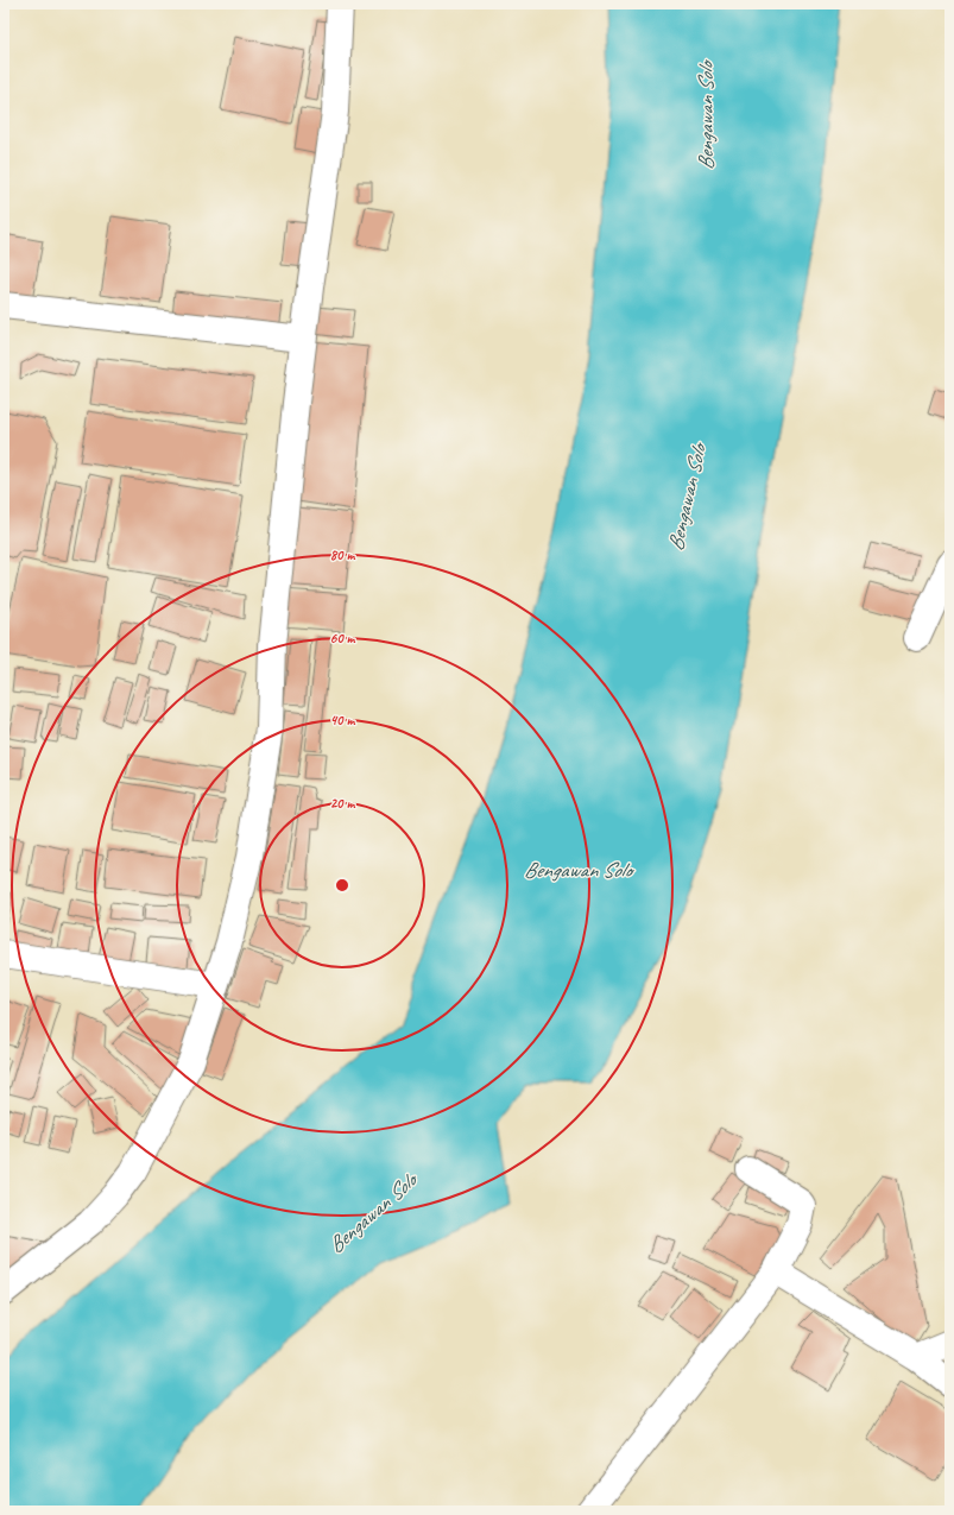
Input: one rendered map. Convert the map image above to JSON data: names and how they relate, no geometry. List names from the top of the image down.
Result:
{
  "water": ["Bengawan Solo"],
  "rings": [
    "80 m",
    "60 m",
    "40 m",
    "20 m"
  ]
}
